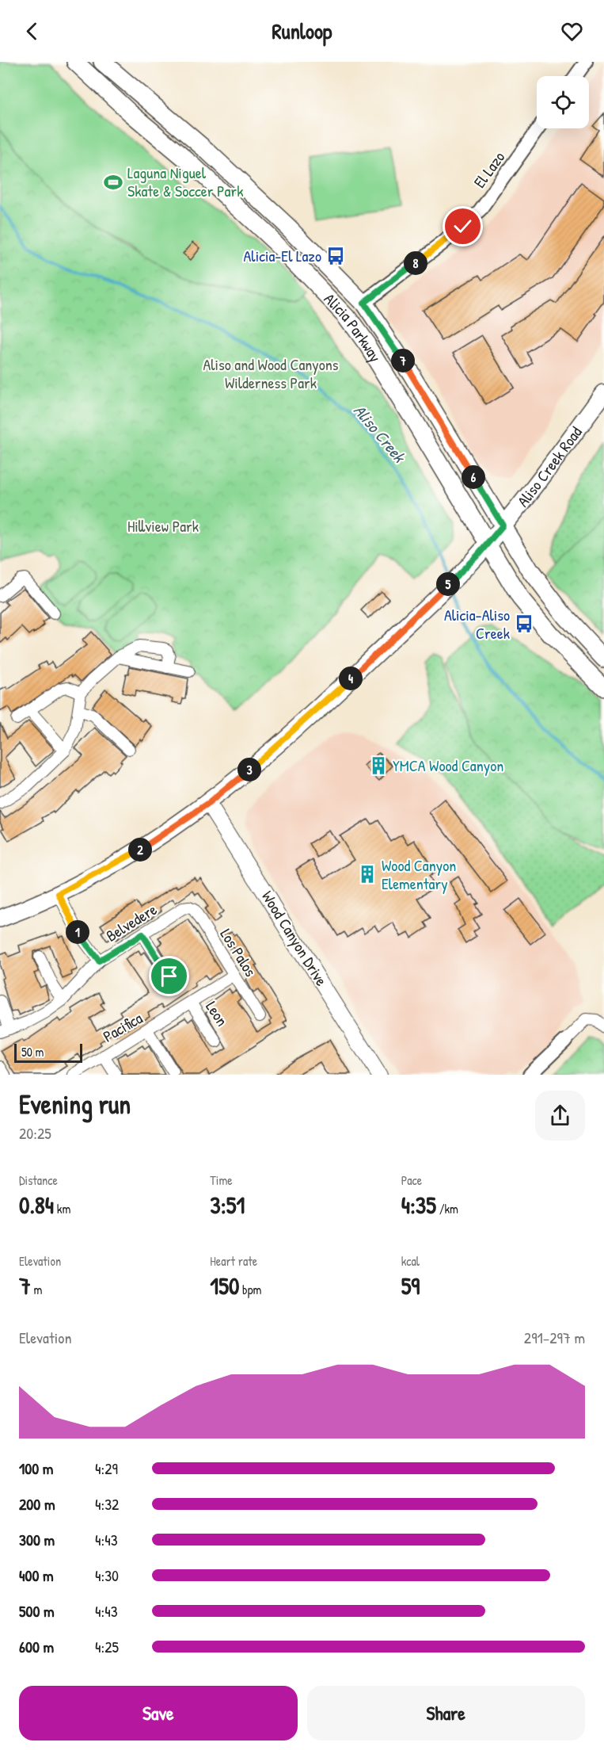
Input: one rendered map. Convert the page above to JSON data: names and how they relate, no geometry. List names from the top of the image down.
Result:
{
  "streets": {
    "main road": ["Alicia Parkway", "Aliso Creek Road", "Wood Canyon Drive"],
    "street": [
      "El Lazo",
      "Belvedere",
      "Los Palos",
      "Leon",
      "Pacifica"
    ]
  },
  "crossings": [
    ["El Lazo", "Alicia Parkway"],
    ["Alicia Parkway", "Aliso Creek Road"],
    ["Aliso Creek Road", "Wood Canyon Drive"],
    ["Belvedere", "Los Palos"],
    ["Los Palos", "Pacifica"],
    ["Leon", "Pacifica"]
  ],
  "water": ["Aliso Creek"],
  "parks": ["Aliso and Wood Canyons Wilderness Park", "Hillview Park"],
  "places": {
    "sports": ["Laguna Niguel Skate & Soccer Park"],
    "bus stop": ["Alicia-El Lazo", "Alicia-Aliso Creek"],
    "building": ["YMCA Wood Canyon", "Wood Canyon Elementary"]
  },
  "scale_bar": "50 m",
  "page": {
    "header": "Runloop",
    "pins": [
      "8",
      "7",
      "6",
      "5",
      "4",
      "3",
      "2",
      "1"
    ],
    "scale": "50 m",
    "heading": ["Evening run", "20:25"],
    "stats": [
      ["Distance", "0.84 km"],
      ["Time", "3:51"],
      ["Pace", "4:35 /km"],
      ["Elevation", "7 m"],
      ["Heart rate", "150 bpm"],
      ["kcal", "59"]
    ],
    "chart": ["Elevation", "291–297 m"],
    "list": [
      {
        "name": "100 m",
        "note": "4:29"
      },
      {
        "name": "200 m",
        "note": "4:32"
      },
      {
        "name": "300 m",
        "note": "4:43"
      },
      {
        "name": "400 m",
        "note": "4:30"
      },
      {
        "name": "500 m",
        "note": "4:43"
      },
      {
        "name": "600 m",
        "note": "4:25"
      }
    ],
    "buttons": ["Save", "Share"]
  }
}
